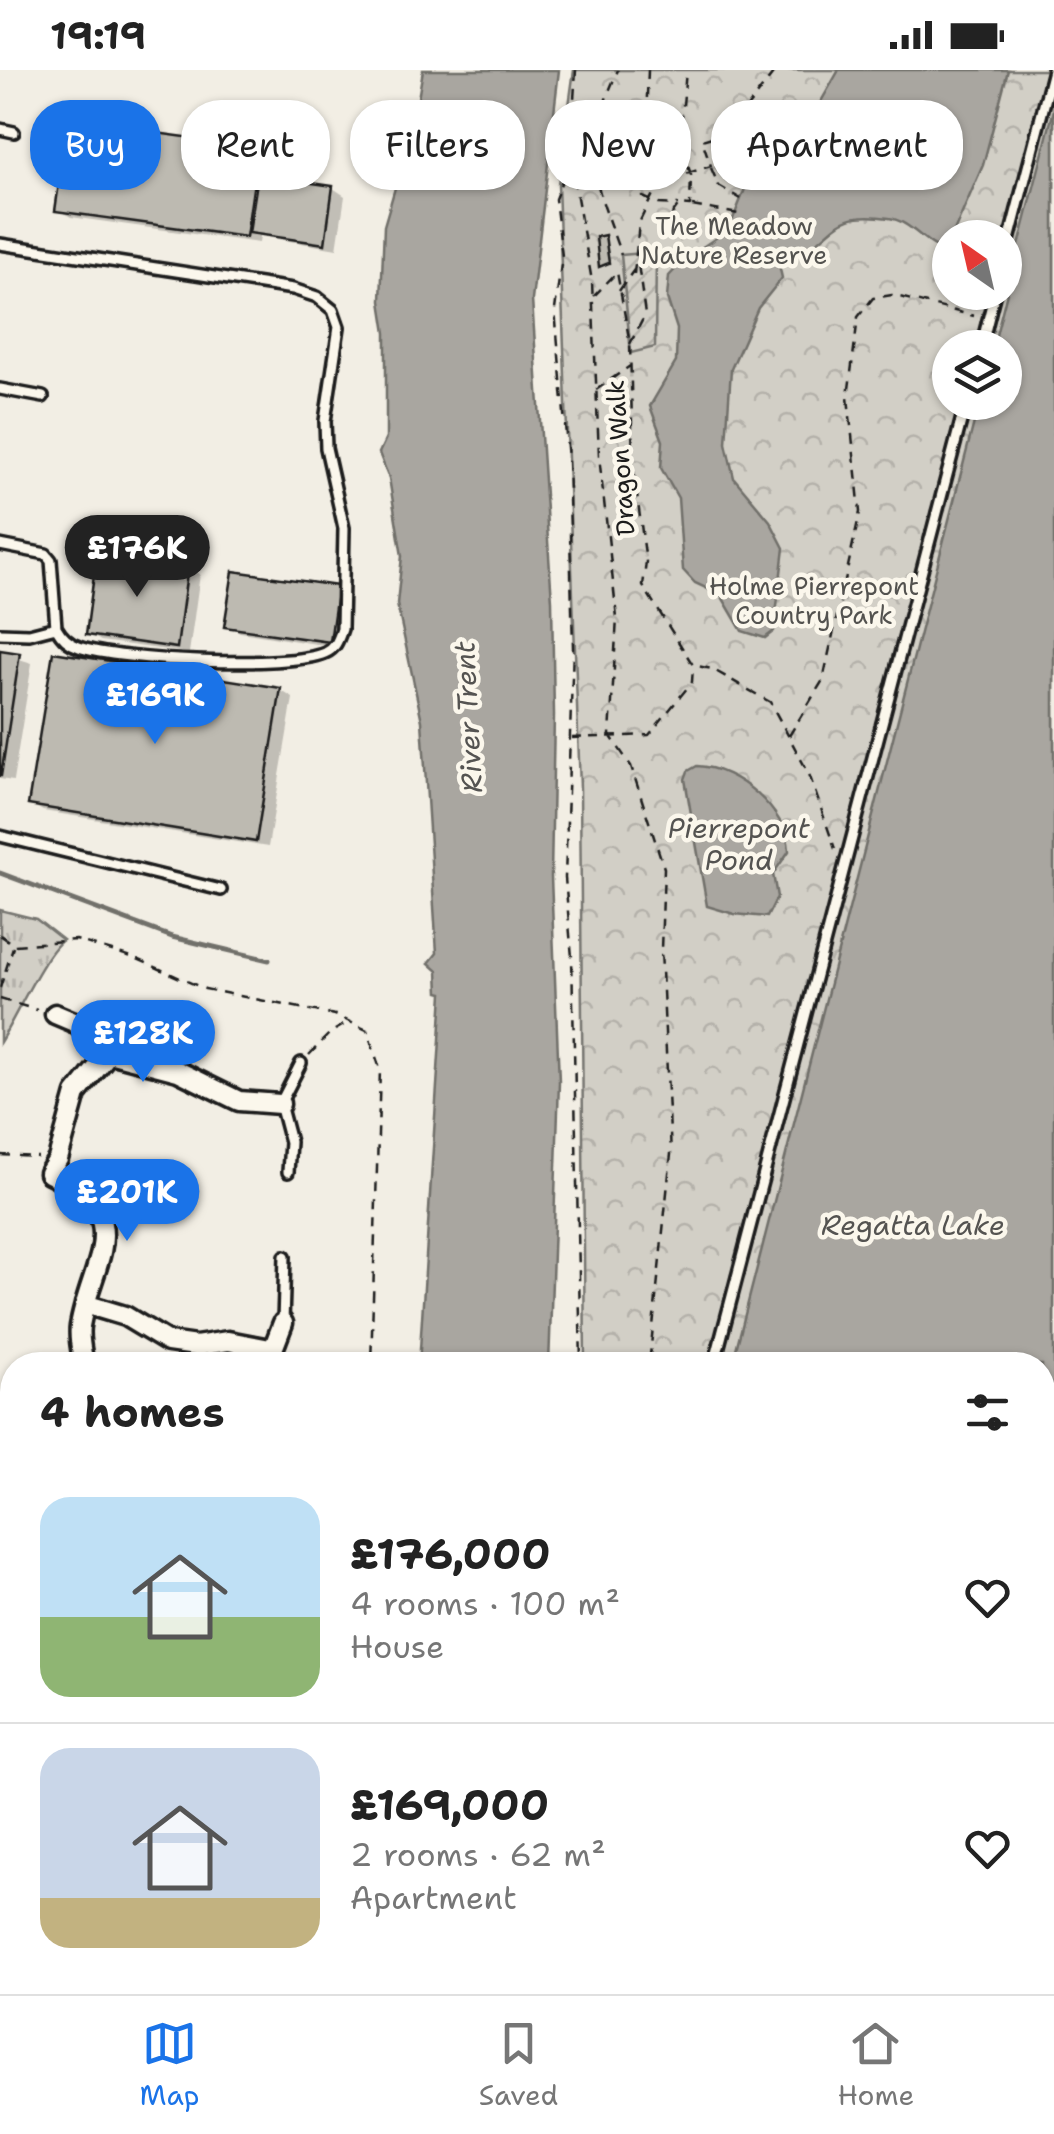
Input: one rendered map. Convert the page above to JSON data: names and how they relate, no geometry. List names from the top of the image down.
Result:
{
  "streets": {
    "path": ["Dragon Walk"]
  },
  "water": ["River Trent", "Pierrepont Pond", "Regatta Lake"],
  "parks": ["The Meadow Nature Reserve", "Holme Pierrepont Country Park"],
  "north": "top left",
  "page": {
    "status": "19:19",
    "chip": [
      "Buy",
      "Rent",
      "Filters",
      "New",
      "Apartment"
    ],
    "price": [
      "£176K",
      "£169K",
      "£128K",
      "£201K"
    ],
    "heading": "4 homes",
    "list": [
      {
        "name": "£176,000",
        "note": "4 rooms · 100 m² · House"
      },
      {
        "name": "£169,000",
        "note": "2 rooms · 62 m² · Apartment"
      }
    ],
    "tabs": ["Map", "Saved", "Home"]
  }
}
